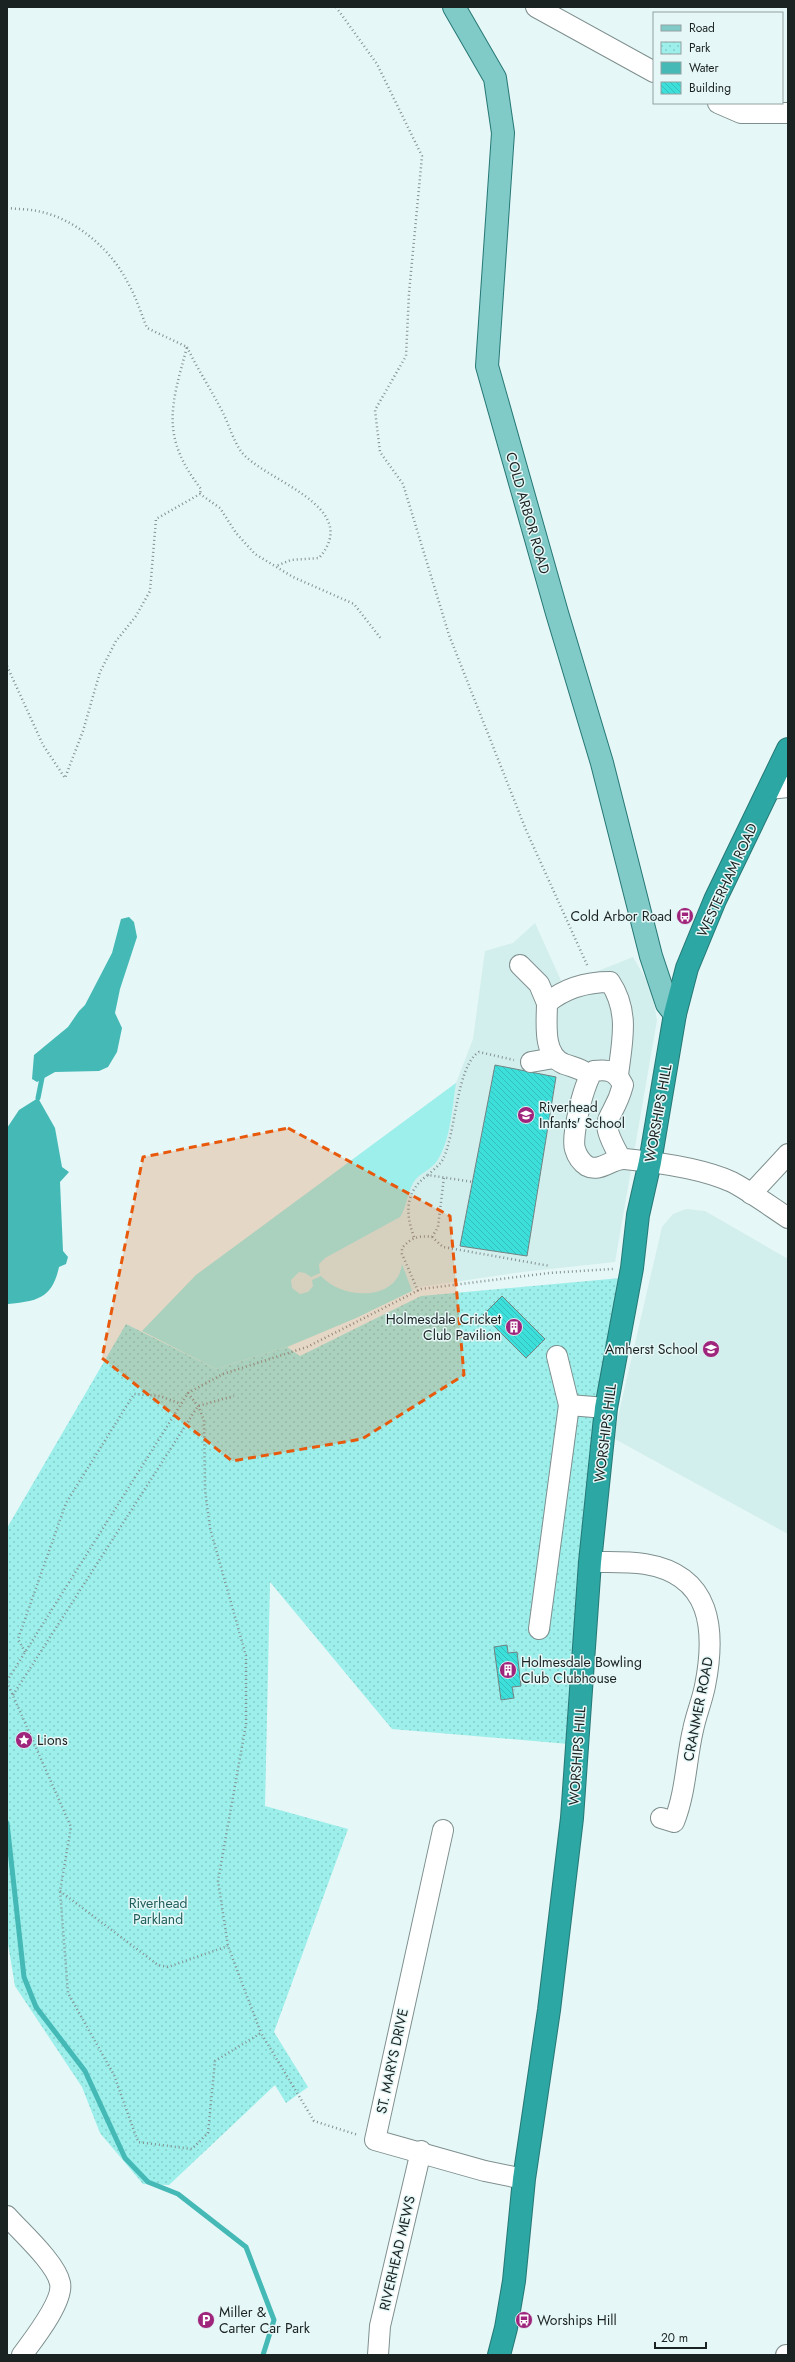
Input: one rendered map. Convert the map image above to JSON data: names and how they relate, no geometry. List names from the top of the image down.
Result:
{
  "streets": {
    "highway": ["WESTERHAM ROAD", "WORSHIPS HILL"],
    "main road": ["COLD ARBOR ROAD"],
    "street": ["CRANMER ROAD", "ST. MARYS DRIVE", "RIVERHEAD MEWS"]
  },
  "crossings": [
    ["COLD ARBOR ROAD", "WESTERHAM ROAD"],
    ["COLD ARBOR ROAD", "WORSHIPS HILL"],
    ["WESTERHAM ROAD", "WORSHIPS HILL"],
    ["WORSHIPS HILL", "CRANMER ROAD"]
  ],
  "parks": ["Riverhead Parkland"],
  "places": {
    "bus stop": ["Cold Arbor Road", "Worships Hill"],
    "school or university": ["Riverhead Infants' School", "Amherst School"],
    "building": ["Holmesdale Cricket Club Pavilion", "Holmesdale Bowling Club Clubhouse"],
    "place": ["Lions"],
    "parking": ["Miller & Carter Car Park"]
  },
  "legend": [
    "Road",
    "Park",
    "Water",
    "Building"
  ],
  "scale_bar": "20 m"
}
